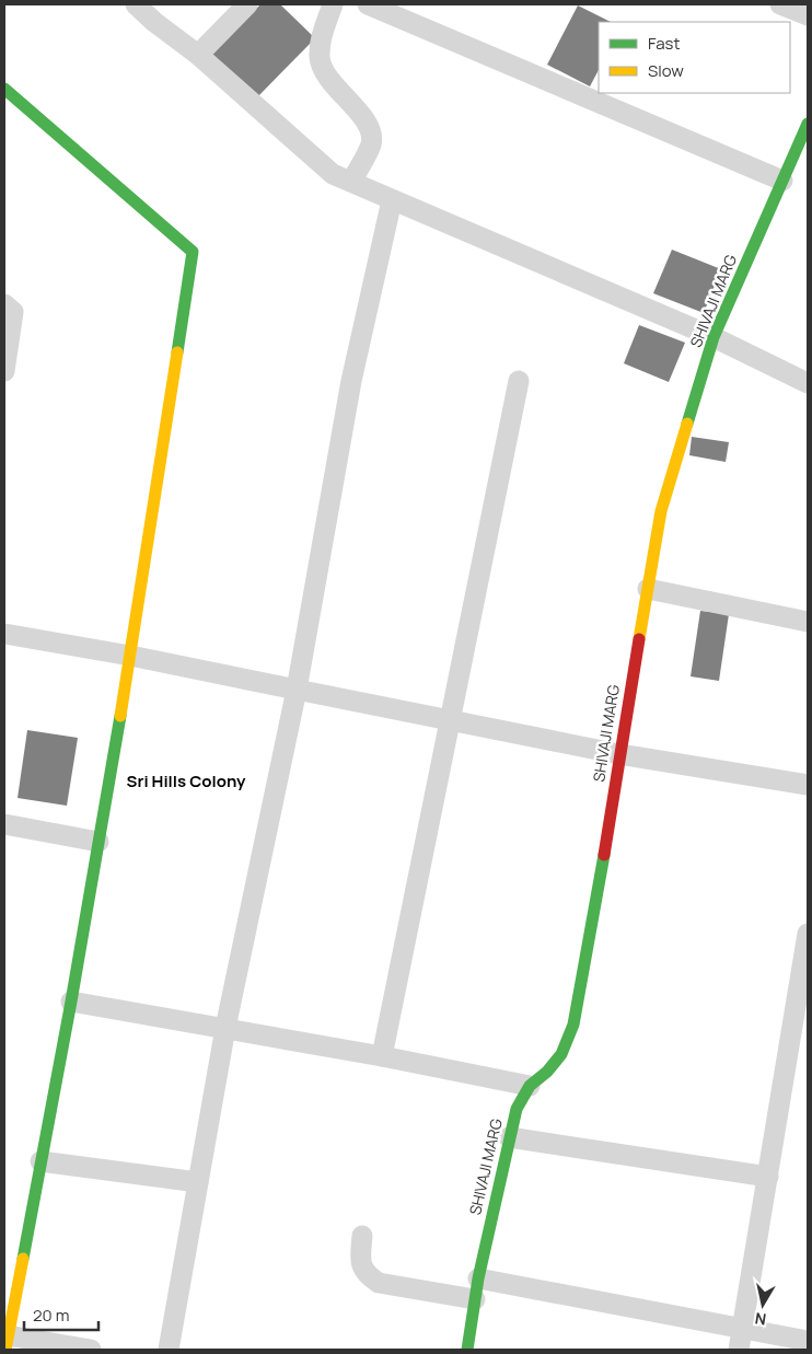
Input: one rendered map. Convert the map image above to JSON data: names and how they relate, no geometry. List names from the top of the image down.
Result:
{
  "streets": {
    "street": ["SHIVAJI MARG"]
  },
  "districts": ["Sri Hills Colony"],
  "legend": ["Fast", "Slow"],
  "scale_bar": "20 m",
  "north": "bottom"
}
